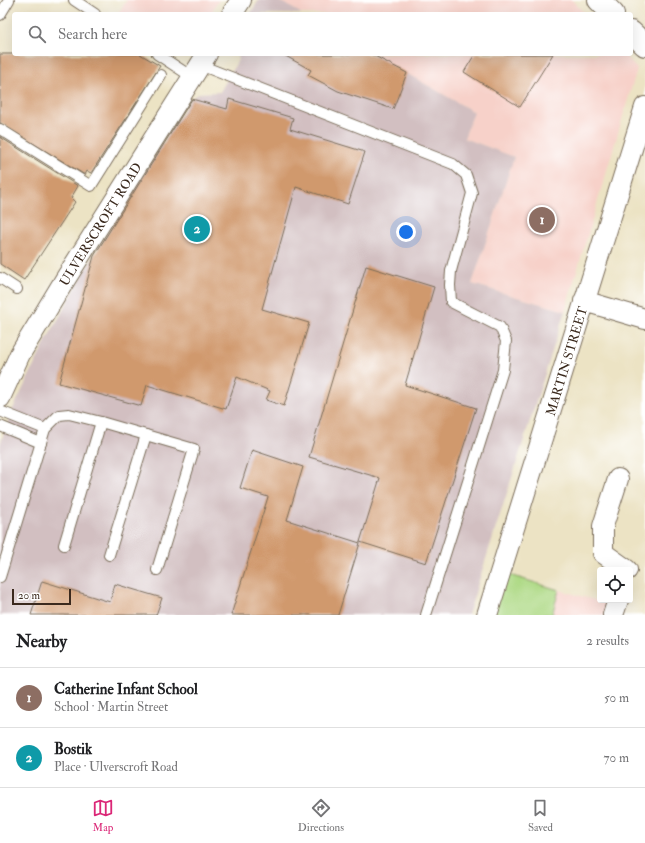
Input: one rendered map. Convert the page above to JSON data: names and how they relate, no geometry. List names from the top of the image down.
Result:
{
  "streets": {
    "street": ["ULVERSCROFT ROAD", "MARTIN STREET"]
  },
  "scale_bar": "20 m",
  "page": {
    "search": "Search here",
    "pins": ["1", "2"],
    "scale": "20 m",
    "heading": ["Nearby", "2 results"],
    "list": [
      {
        "mark": "1",
        "name": "Catherine Infant School",
        "note": "School · Martin Street",
        "value": "50 m"
      },
      {
        "mark": "2",
        "name": "Bostik",
        "note": "Place · Ulverscroft Road",
        "value": "70 m"
      }
    ],
    "nav": ["Map", "Directions", "Saved"]
  }
}
